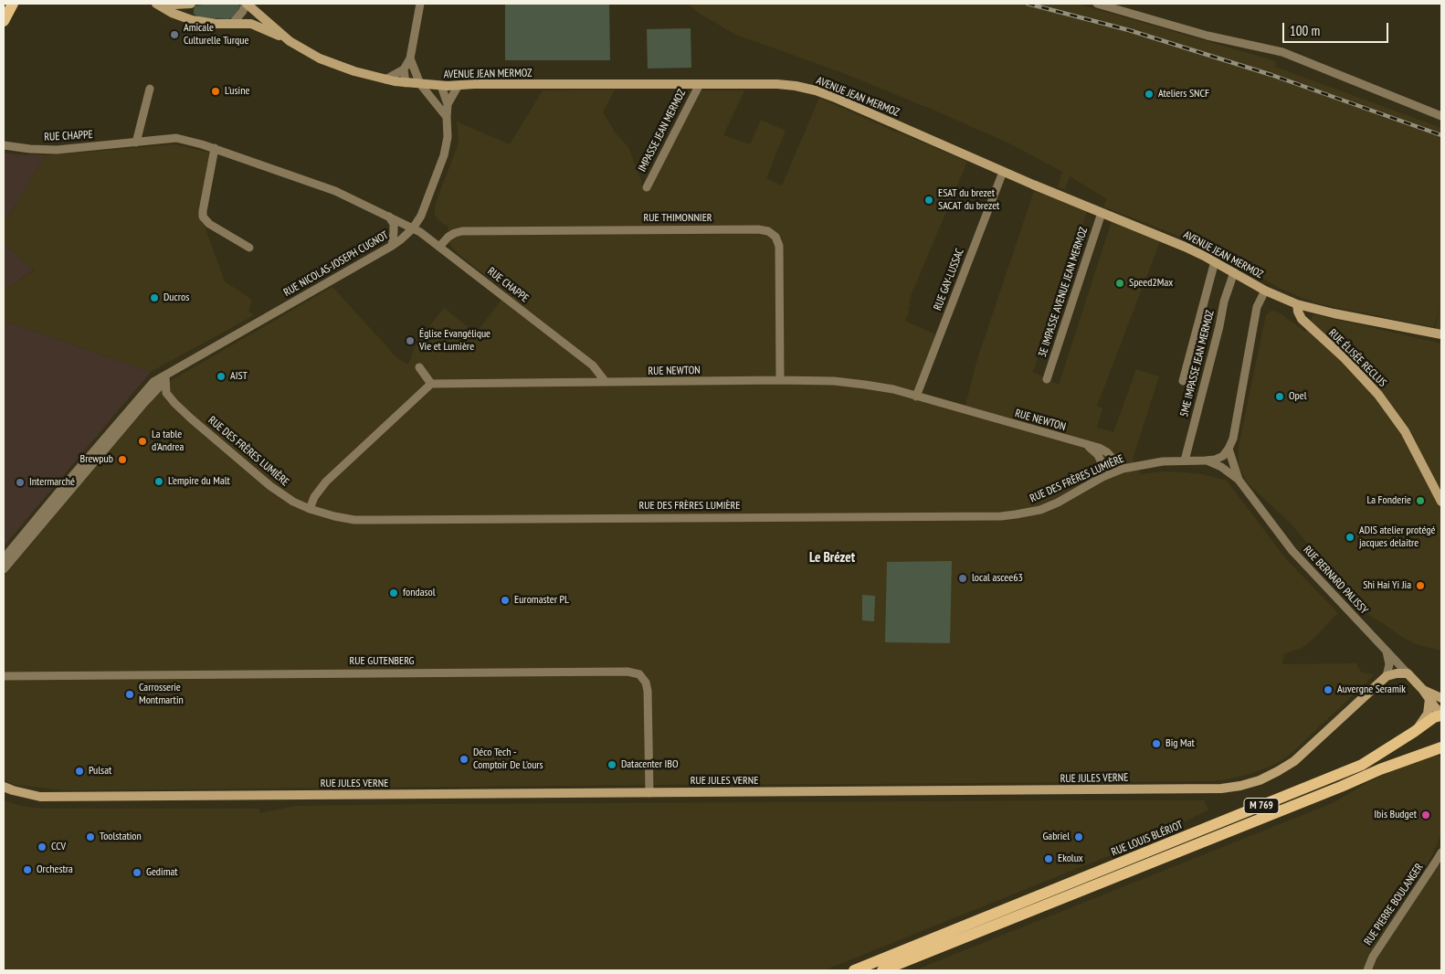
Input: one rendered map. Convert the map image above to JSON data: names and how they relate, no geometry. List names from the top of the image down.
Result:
{
  "streets": {
    "main road": [
      "AVENUE JEAN MERMOZ",
      "RUE ÉLISÉE RECLUS",
      "RUE BERNARD PALISSY",
      "RUE JULES VERNE",
      "M 769",
      "RUE LOUIS BLÉRIOT"
    ],
    "street": [
      "IMPASSE JEAN MERMOZ",
      "RUE CHAPPE",
      "RUE THIMONNIER",
      "RUE NICOLAS-JOSEPH CUGNOT",
      "RUE GAY-LUSSAC",
      "3E IMPASSE AVENUE JEAN MERMOZ",
      "5ME IMPASSE JEAN MERMOZ",
      "RUE NEWTON",
      "RUE DES FRÈRES LUMIÈRE",
      "RUE GUTENBERG",
      "RUE PIERRE BOULANGER"
    ]
  },
  "crossings": [
    ["AVENUE JEAN MERMOZ", "IMPASSE JEAN MERMOZ"],
    ["AVENUE JEAN MERMOZ", "RUE NICOLAS-JOSEPH CUGNOT"],
    ["AVENUE JEAN MERMOZ", "RUE GAY-LUSSAC"],
    ["AVENUE JEAN MERMOZ", "3E IMPASSE AVENUE JEAN MERMOZ"],
    ["AVENUE JEAN MERMOZ", "RUE ÉLISÉE RECLUS"],
    ["AVENUE JEAN MERMOZ", "5ME IMPASSE JEAN MERMOZ"],
    ["RUE CHAPPE", "RUE THIMONNIER"],
    ["RUE CHAPPE", "RUE NICOLAS-JOSEPH CUGNOT"],
    ["RUE CHAPPE", "RUE NEWTON"],
    ["RUE THIMONNIER", "RUE NEWTON"],
    ["RUE NICOLAS-JOSEPH CUGNOT", "RUE DES FRÈRES LUMIÈRE"],
    ["RUE GAY-LUSSAC", "RUE NEWTON"],
    ["5ME IMPASSE JEAN MERMOZ", "RUE DES FRÈRES LUMIÈRE"],
    ["RUE NEWTON", "RUE DES FRÈRES LUMIÈRE"],
    ["RUE DES FRÈRES LUMIÈRE", "RUE BERNARD PALISSY"],
    ["RUE BERNARD PALISSY", "RUE LOUIS BLÉRIOT"],
    ["RUE GUTENBERG", "RUE JULES VERNE"]
  ],
  "districts": ["Le Brézet"],
  "places": [
    "Amicale Culturelle Turque",
    "L'usine",
    "Ateliers SNCF",
    "ESAT du brezet SACAT du brezet",
    "Speed2Max",
    "Ducros",
    "Église Evangélique Vie et Lumière",
    "AIST",
    "Opel",
    "La table d'Andrea",
    "Brewpub",
    "L'empire du Malt",
    "Intermarché",
    "La Fonderie",
    "ADIS atelier protégé jacques delaitre",
    "local ascee63",
    "Shi Hai Yi Jia",
    "fondasol",
    "Euromaster PL",
    "Auvergne Seramik",
    "Carrosserie Montmartin",
    "Big Mat",
    "Déco Tech - Comptoir De L'ours",
    "Datacenter IBO",
    "Pulsat",
    "Ibis Budget",
    "Toolstation",
    "Gabriel",
    "CCV",
    "Ekolux",
    "Orchestra",
    "Gedimat"
  ],
  "scale_bar": "100 m"
}
